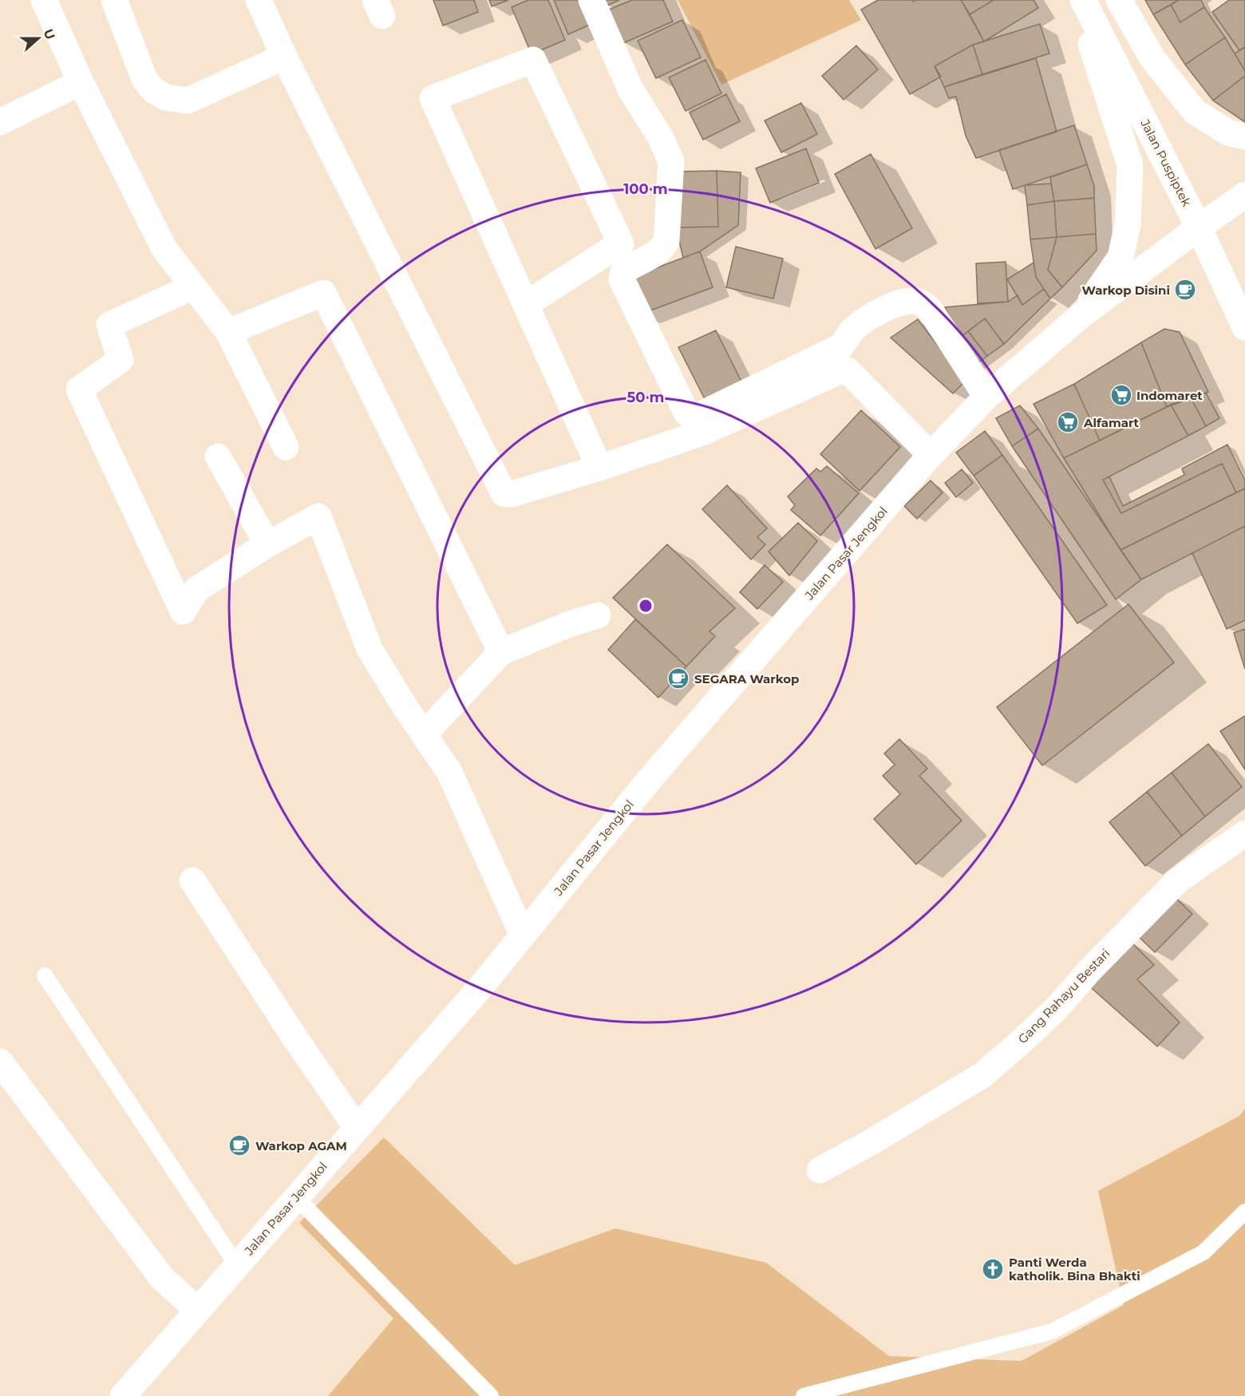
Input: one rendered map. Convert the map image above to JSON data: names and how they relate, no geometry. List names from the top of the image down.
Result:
{
  "streets": {
    "street": ["Jalan Puspiptek", "Jalan Pasar Jengkol", "Gang Rahayu Bestari"]
  },
  "places": {
    "cafe": ["Warkop Disini", "SEGARA Warkop", "Warkop AGAM"],
    "supermarket": ["Indomaret", "Alfamart"],
    "church": ["Panti Werda katholik. Bina Bhakti"]
  },
  "north": "right",
  "rings": ["100 m", "50 m"]
}
